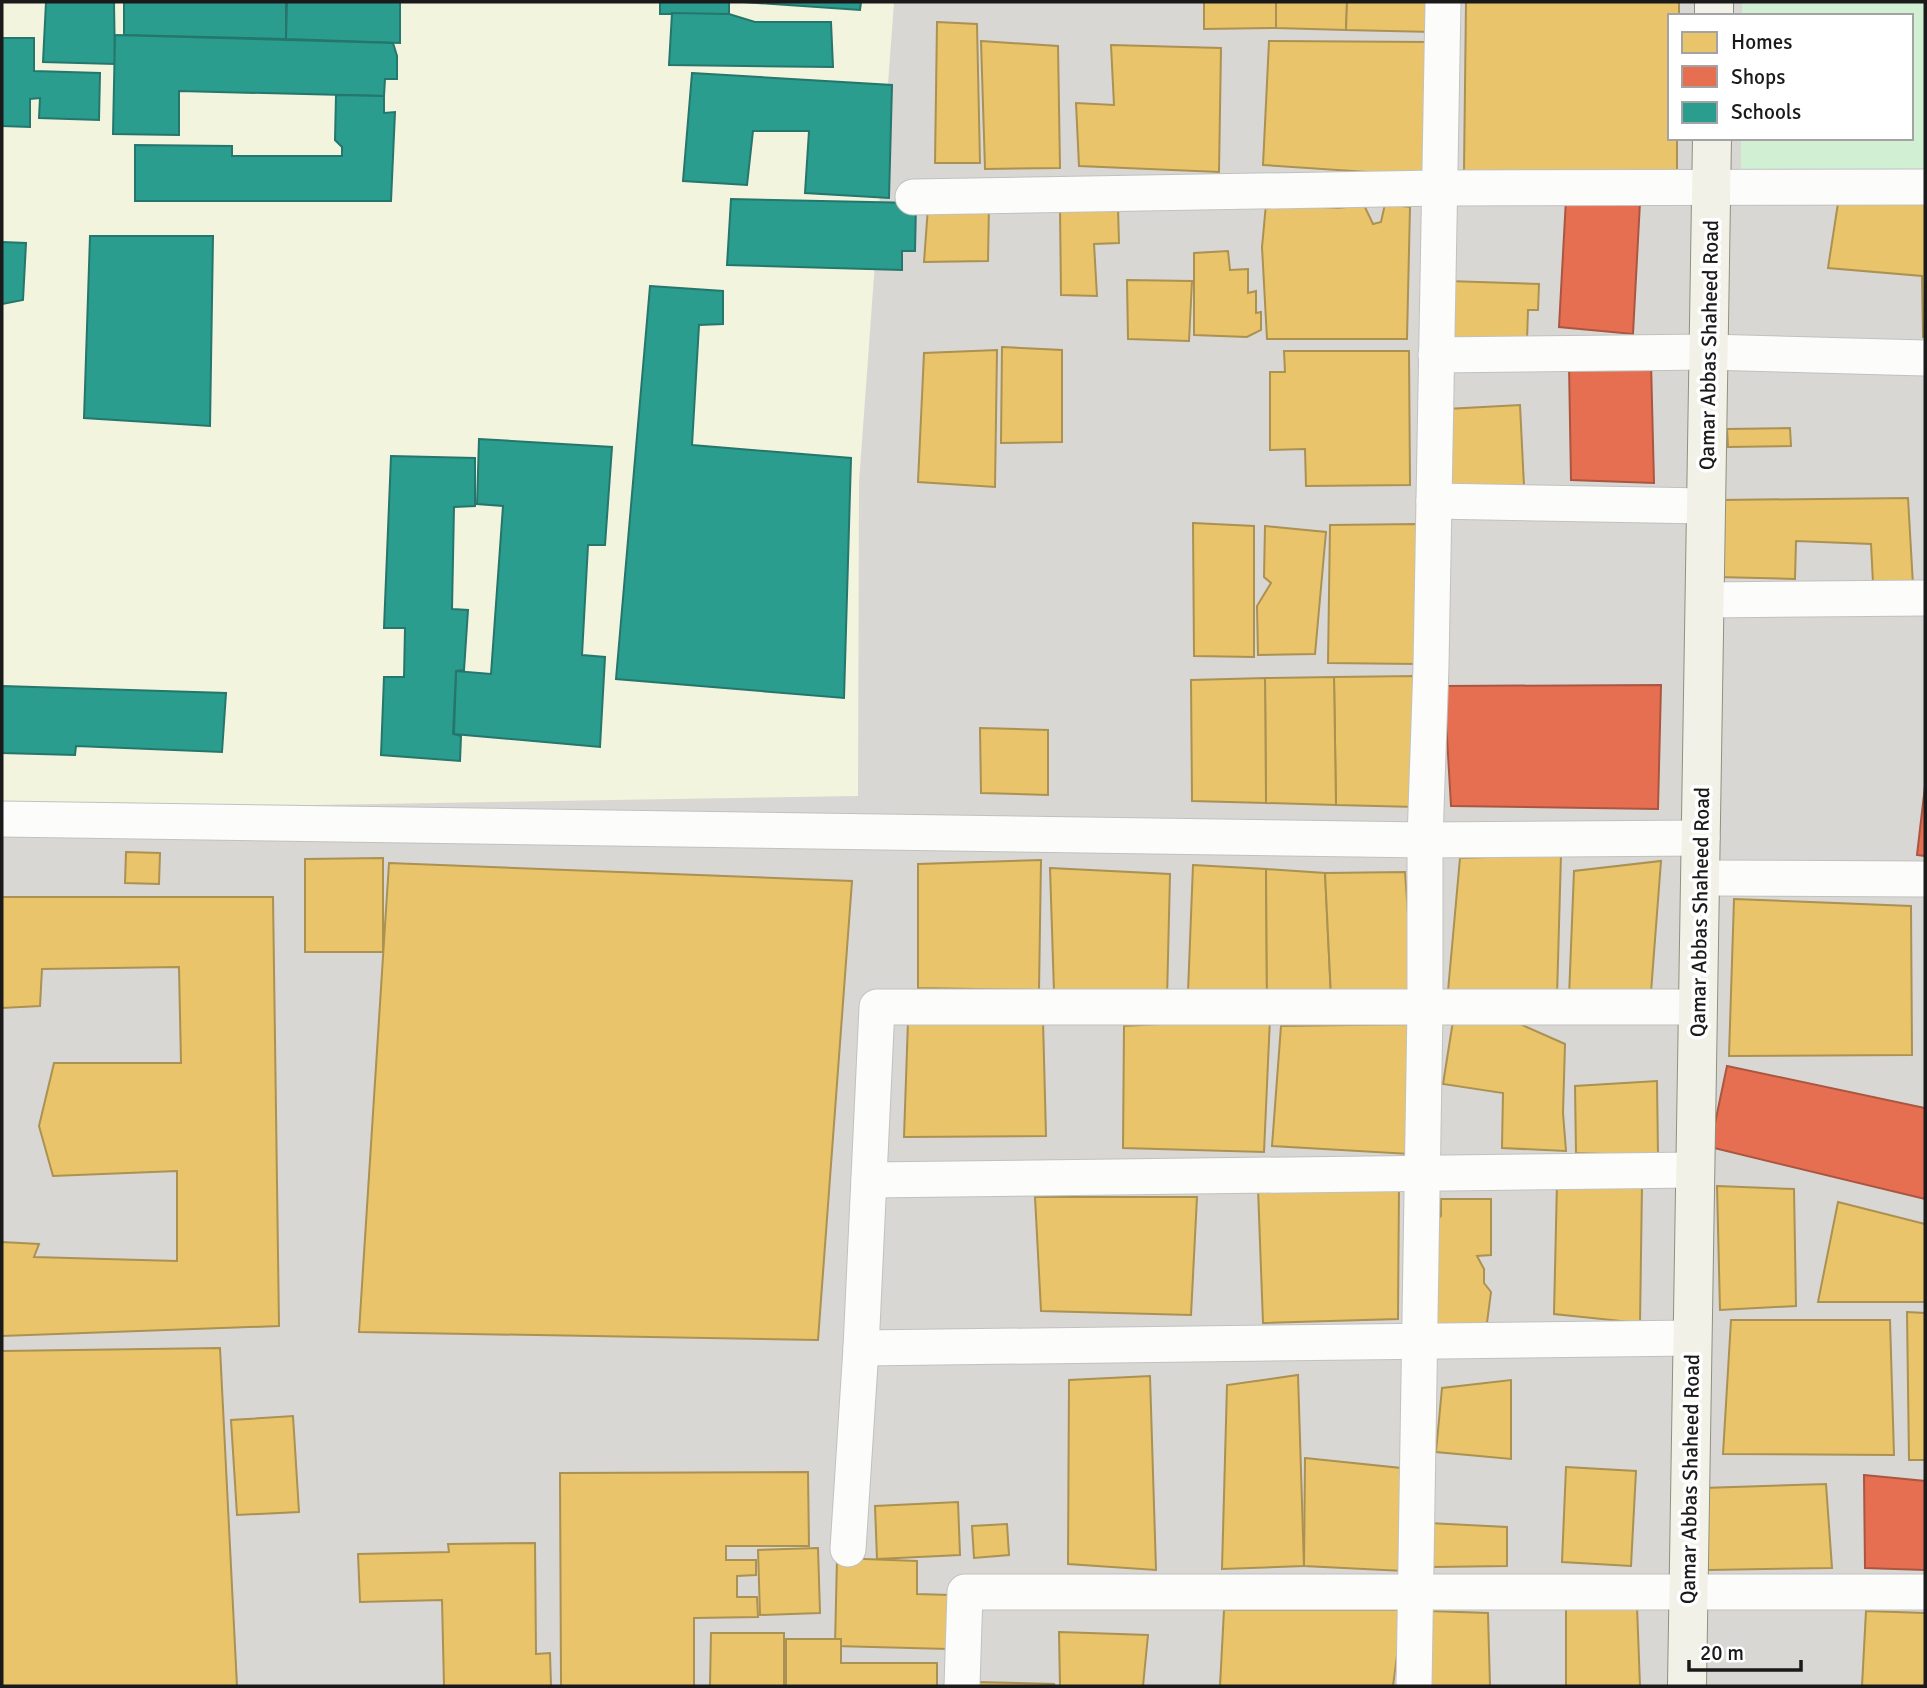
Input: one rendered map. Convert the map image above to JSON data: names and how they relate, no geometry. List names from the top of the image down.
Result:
{
  "streets": {
    "street": ["Qamar Abbas Shaheed Road"]
  },
  "legend": ["Homes", "Shops", "Schools"],
  "scale_bar": "20 m"
}
